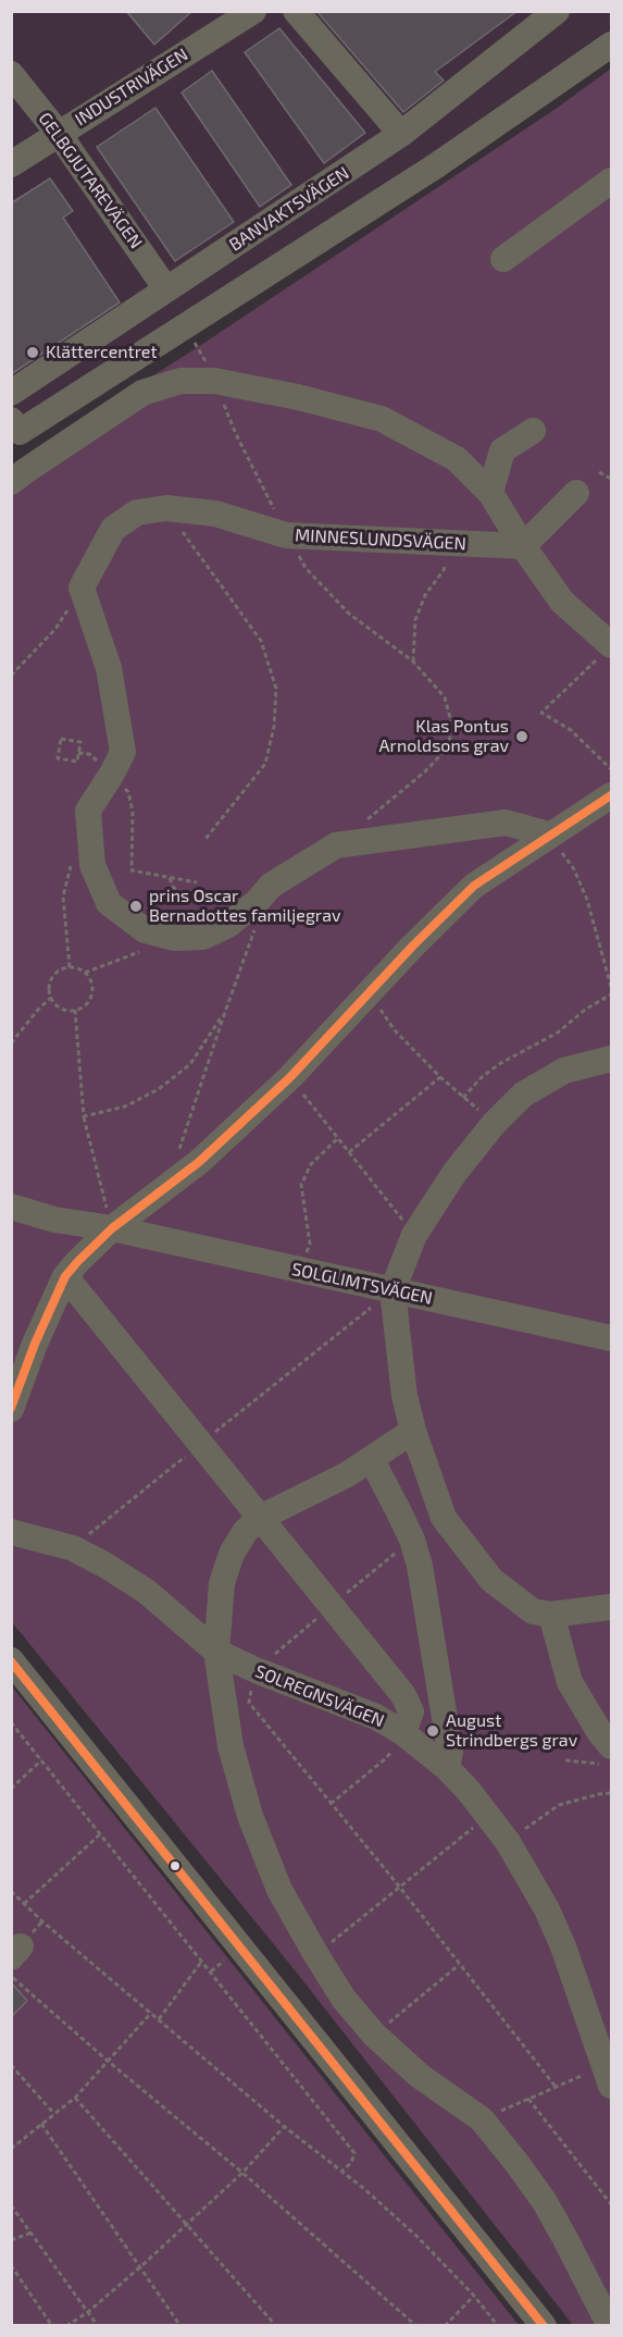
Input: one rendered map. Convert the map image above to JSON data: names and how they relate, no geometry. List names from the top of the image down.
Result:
{
  "streets": {
    "street": [
      "INDUSTRIVÄGEN",
      "GELBGJUTAREVÄGEN",
      "BANVAKTSVÄGEN",
      "MINNESLUNDSVÄGEN",
      "SOLGLIMTSVÄGEN",
      "SOLREGNSVÄGEN"
    ]
  },
  "crossings": [
    ["INDUSTRIVÄGEN", "GELBGJUTAREVÄGEN"],
    ["GELBGJUTAREVÄGEN", "BANVAKTSVÄGEN"]
  ],
  "places": [
    "Klättercentret",
    "Klas Pontus Arnoldsons grav",
    "prins Oscar Bernadottes familjegrav",
    "August Strindbergs grav"
  ]
}
